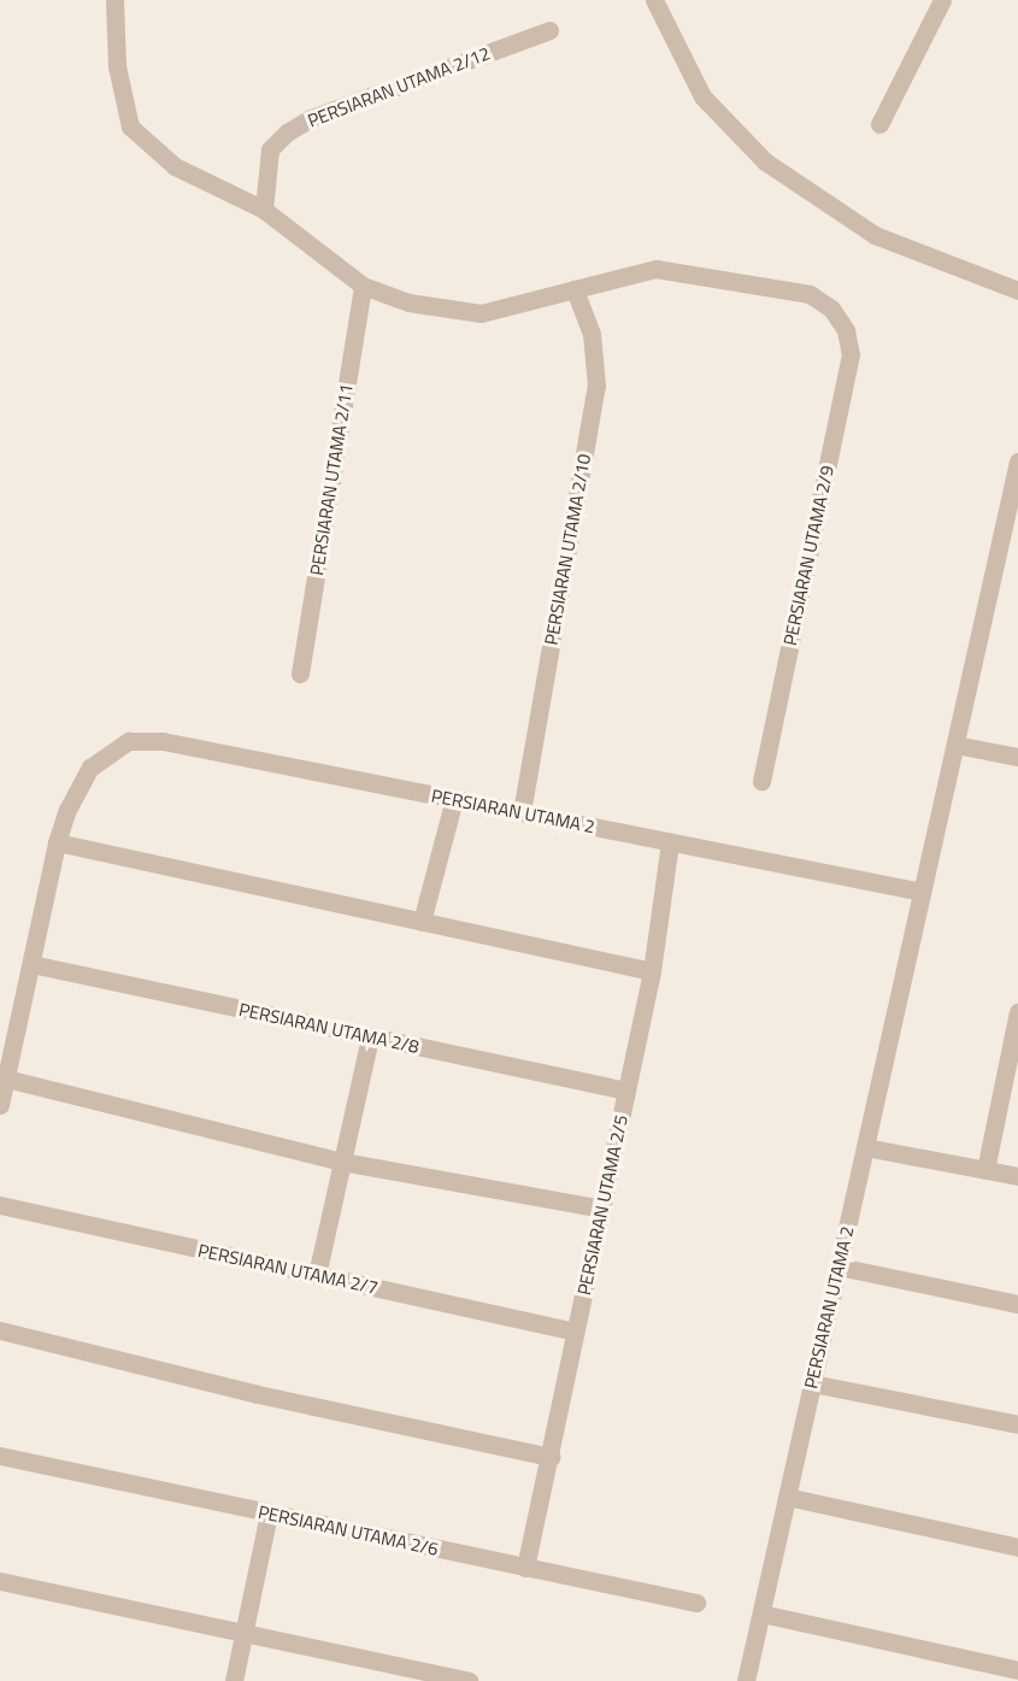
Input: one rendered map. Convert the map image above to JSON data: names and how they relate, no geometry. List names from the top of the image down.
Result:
{
  "streets": {
    "street": [
      "PERSIARAN UTAMA 2/12",
      "PERSIARAN UTAMA 2/11",
      "PERSIARAN UTAMA 2/10",
      "PERSIARAN UTAMA 2/9",
      "PERSIARAN UTAMA 2",
      "PERSIARAN UTAMA 2/8",
      "PERSIARAN UTAMA 2/5",
      "PERSIARAN UTAMA 2/7",
      "PERSIARAN UTAMA 2/6"
    ]
  },
  "crossings": [
    ["PERSIARAN UTAMA 2/10", "PERSIARAN UTAMA 2/9"],
    ["PERSIARAN UTAMA 2/10", "PERSIARAN UTAMA 2"],
    ["PERSIARAN UTAMA 2", "PERSIARAN UTAMA 2/5"],
    ["PERSIARAN UTAMA 2/8", "PERSIARAN UTAMA 2/5"],
    ["PERSIARAN UTAMA 2/5", "PERSIARAN UTAMA 2/7"],
    ["PERSIARAN UTAMA 2/5", "PERSIARAN UTAMA 2/6"]
  ]
}
